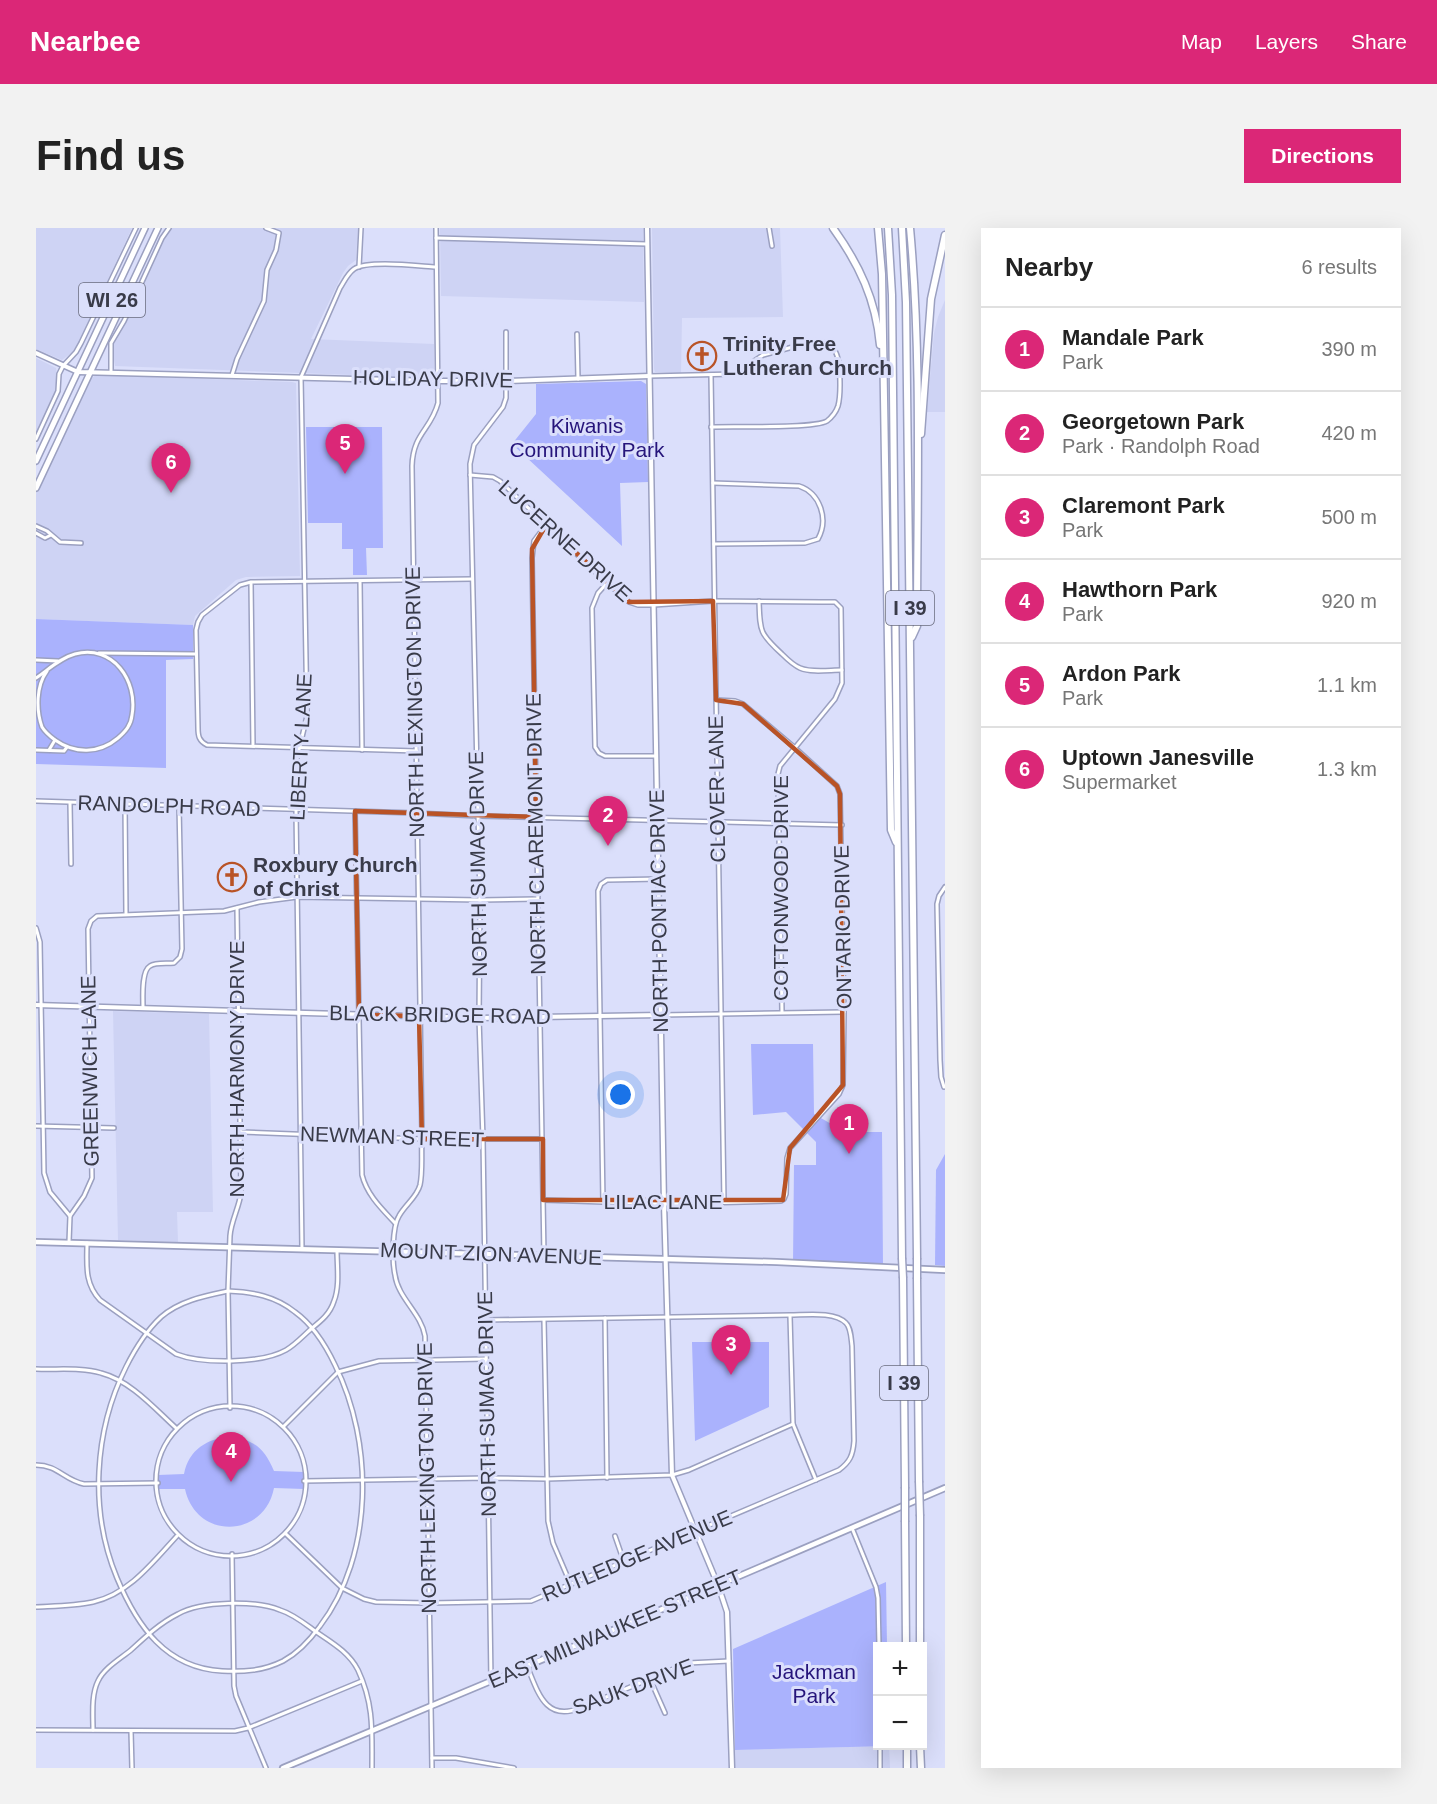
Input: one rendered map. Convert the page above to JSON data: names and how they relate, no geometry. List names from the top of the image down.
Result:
{
  "streets": {
    "highway": ["I 39"],
    "main road": ["WI 26", "MOUNT ZION AVENUE", "EAST MILWAUKEE STREET"],
    "street": [
      "HOLIDAY DRIVE",
      "LUCERNE DRIVE",
      "NORTH LEXINGTON DRIVE",
      "LIBERTY LANE",
      "CLOVER LANE",
      "RANDOLPH ROAD",
      "NORTH CLAREMONT DRIVE",
      "NORTH SUMAC DRIVE",
      "COTTONWOOD DRIVE",
      "NORTH PONTIAC DRIVE",
      "ONTARIO DRIVE",
      "BLACK BRIDGE ROAD",
      "NORTH HARMONY DRIVE",
      "GREENWICH LANE",
      "NEWMAN STREET",
      "LILAC LANE",
      "RUTLEDGE AVENUE",
      "SAUK DRIVE"
    ]
  },
  "crossings": [
    ["WI 26", "HOLIDAY DRIVE"],
    ["HOLIDAY DRIVE", "NORTH LEXINGTON DRIVE"],
    ["HOLIDAY DRIVE", "LIBERTY LANE"],
    ["HOLIDAY DRIVE", "CLOVER LANE"],
    ["HOLIDAY DRIVE", "NORTH SUMAC DRIVE"],
    ["HOLIDAY DRIVE", "NORTH PONTIAC DRIVE"],
    ["LUCERNE DRIVE", "CLOVER LANE"],
    ["LUCERNE DRIVE", "NORTH CLAREMONT DRIVE"],
    ["LUCERNE DRIVE", "NORTH SUMAC DRIVE"],
    ["LUCERNE DRIVE", "COTTONWOOD DRIVE"],
    ["LUCERNE DRIVE", "NORTH PONTIAC DRIVE"],
    ["NORTH LEXINGTON DRIVE", "RANDOLPH ROAD"],
    ["NORTH LEXINGTON DRIVE", "BLACK BRIDGE ROAD"],
    ["NORTH LEXINGTON DRIVE", "NEWMAN STREET"],
    ["NORTH LEXINGTON DRIVE", "MOUNT ZION AVENUE"],
    ["NORTH LEXINGTON DRIVE", "RUTLEDGE AVENUE"],
    ["NORTH LEXINGTON DRIVE", "EAST MILWAUKEE STREET"],
    ["LIBERTY LANE", "RANDOLPH ROAD"],
    ["LIBERTY LANE", "BLACK BRIDGE ROAD"],
    ["LIBERTY LANE", "NEWMAN STREET"],
    ["LIBERTY LANE", "MOUNT ZION AVENUE"],
    ["CLOVER LANE", "RANDOLPH ROAD"],
    ["CLOVER LANE", "ONTARIO DRIVE"],
    ["CLOVER LANE", "BLACK BRIDGE ROAD"],
    ["CLOVER LANE", "LILAC LANE"],
    ["RANDOLPH ROAD", "NORTH CLAREMONT DRIVE"],
    ["RANDOLPH ROAD", "NORTH SUMAC DRIVE"],
    ["RANDOLPH ROAD", "COTTONWOOD DRIVE"],
    ["RANDOLPH ROAD", "NORTH PONTIAC DRIVE"],
    ["RANDOLPH ROAD", "ONTARIO DRIVE"],
    ["NORTH CLAREMONT DRIVE", "BLACK BRIDGE ROAD"],
    ["NORTH CLAREMONT DRIVE", "NEWMAN STREET"],
    ["NORTH CLAREMONT DRIVE", "LILAC LANE"],
    ["NORTH CLAREMONT DRIVE", "MOUNT ZION AVENUE"],
    ["NORTH SUMAC DRIVE", "BLACK BRIDGE ROAD"],
    ["NORTH SUMAC DRIVE", "NEWMAN STREET"],
    ["NORTH SUMAC DRIVE", "MOUNT ZION AVENUE"],
    ["NORTH SUMAC DRIVE", "RUTLEDGE AVENUE"],
    ["NORTH SUMAC DRIVE", "EAST MILWAUKEE STREET"],
    ["COTTONWOOD DRIVE", "ONTARIO DRIVE"],
    ["COTTONWOOD DRIVE", "BLACK BRIDGE ROAD"],
    ["NORTH PONTIAC DRIVE", "BLACK BRIDGE ROAD"],
    ["NORTH PONTIAC DRIVE", "LILAC LANE"],
    ["NORTH PONTIAC DRIVE", "MOUNT ZION AVENUE"],
    ["NORTH PONTIAC DRIVE", "RUTLEDGE AVENUE"],
    ["NORTH PONTIAC DRIVE", "EAST MILWAUKEE STREET"],
    ["NORTH PONTIAC DRIVE", "SAUK DRIVE"],
    ["ONTARIO DRIVE", "BLACK BRIDGE ROAD"],
    ["ONTARIO DRIVE", "LILAC LANE"],
    ["BLACK BRIDGE ROAD", "NORTH HARMONY DRIVE"],
    ["BLACK BRIDGE ROAD", "GREENWICH LANE"],
    ["NORTH HARMONY DRIVE", "NEWMAN STREET"],
    ["NORTH HARMONY DRIVE", "MOUNT ZION AVENUE"],
    ["NORTH HARMONY DRIVE", "RUTLEDGE AVENUE"],
    ["EAST MILWAUKEE STREET", "SAUK DRIVE"]
  ],
  "parks": ["Kiwanis Community Park", "Jackman Park"],
  "places": {
    "church": ["Trinity Free Lutheran Church", "Roxbury Church of Christ"]
  },
  "page": {
    "header": "Nearbee",
    "nav": ["Map", "Layers", "Share"],
    "buttons": "Directions",
    "title": "Find us",
    "heading": ["Nearby", "6 results"],
    "list": [
      {
        "mark": "1",
        "name": "Mandale Park",
        "note": "Park",
        "value": "390 m"
      },
      {
        "mark": "2",
        "name": "Georgetown Park",
        "note": "Park · Randolph Road",
        "value": "420 m"
      },
      {
        "mark": "3",
        "name": "Claremont Park",
        "note": "Park",
        "value": "500 m"
      },
      {
        "mark": "4",
        "name": "Hawthorn Park",
        "note": "Park",
        "value": "920 m"
      },
      {
        "mark": "5",
        "name": "Ardon Park",
        "note": "Park",
        "value": "1.1 km"
      },
      {
        "mark": "6",
        "name": "Uptown Janesville",
        "note": "Supermarket",
        "value": "1.3 km"
      }
    ],
    "pins": [
      "5",
      "6",
      "2",
      "1",
      "3",
      "4"
    ],
    "map_buttons": ["+", "−"]
  }
}
